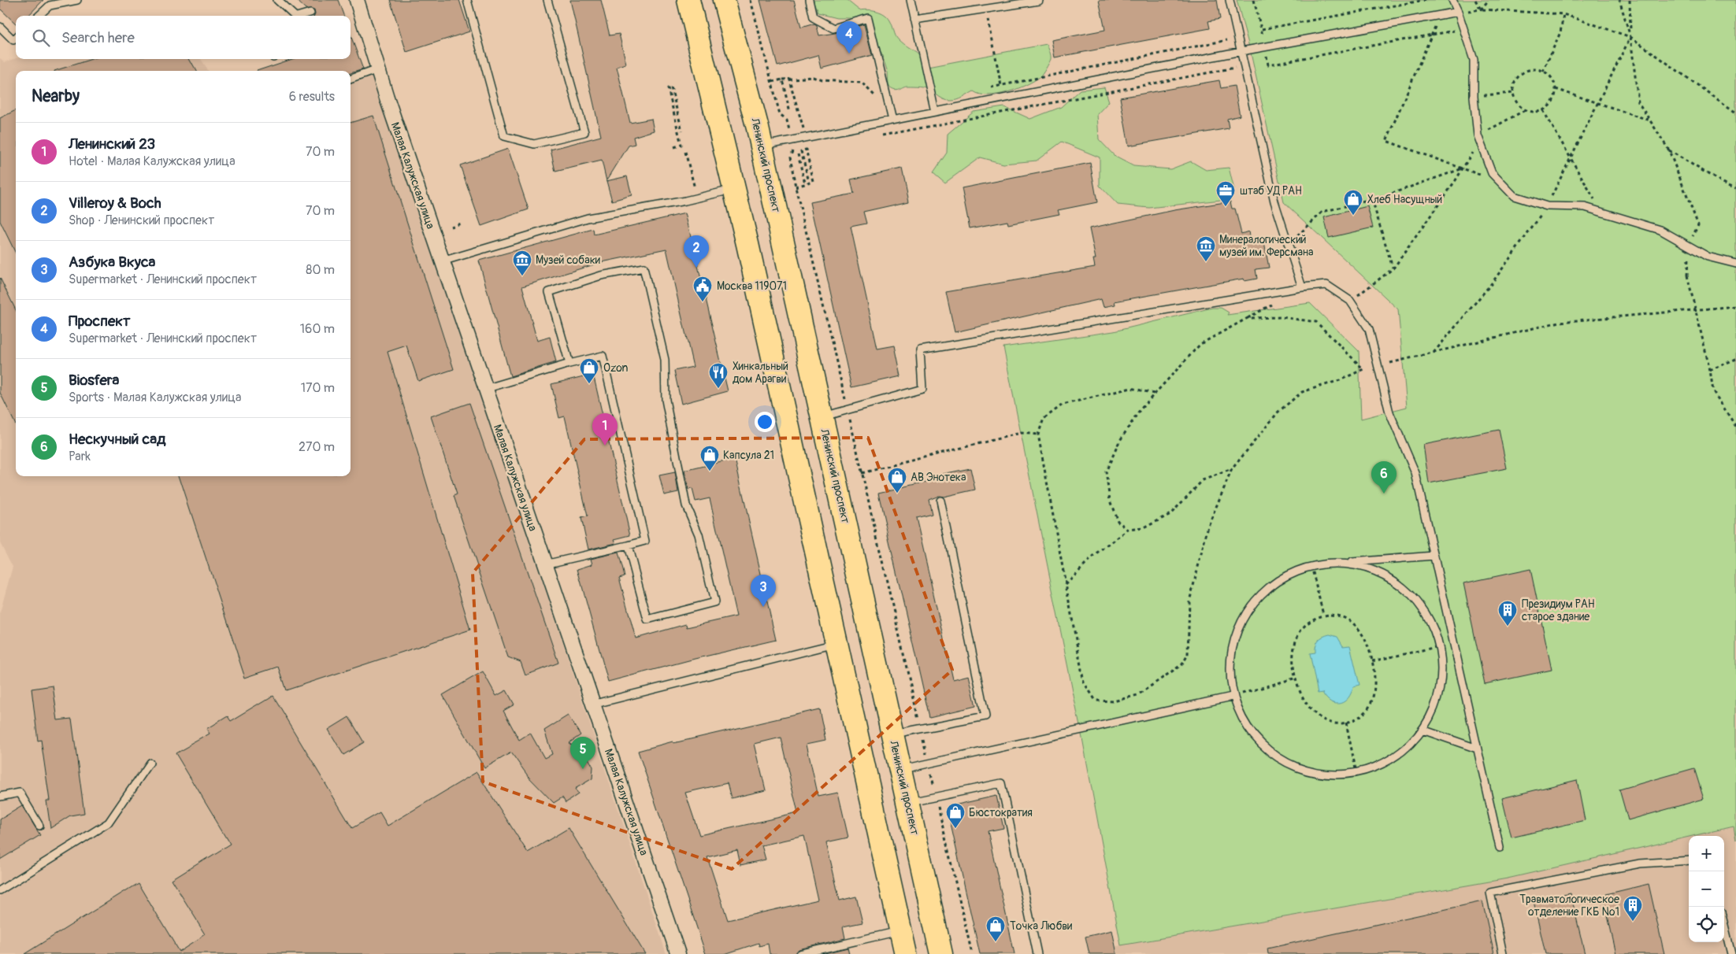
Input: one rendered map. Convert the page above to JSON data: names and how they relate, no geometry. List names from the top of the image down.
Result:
{
  "streets": {
    "main road": ["Ленинский проспект"],
    "street": ["Малая Калужская улица"]
  },
  "places": {
    "office": ["штаб УД РАН"],
    "shop": [
      "Хлеб Насущный",
      "Ozon",
      "Капсула 21",
      "АВ Энотека",
      "Бюстократия",
      "Точка Любви"
    ],
    "museum": ["Минералогический музей им. Ферсмана", "Музей собаки"],
    "public building": ["Москва 119071"],
    "restaurant": ["Хинкальный дом Арагви"],
    "building": ["Президиум РАН старое здание", "Травматологическое отделение ГКБ №1"]
  },
  "page": {
    "search": "Search here",
    "pins": [
      "4",
      "2",
      "1",
      "6",
      "3",
      "5"
    ],
    "heading": ["Nearby", "6 results"],
    "list": [
      {
        "mark": "1",
        "name": "Ленинский 23",
        "note": "Hotel · Малая Калужская улица",
        "value": "70 m"
      },
      {
        "mark": "2",
        "name": "Villeroy & Boch",
        "note": "Shop · Ленинский проспект",
        "value": "70 m"
      },
      {
        "mark": "3",
        "name": "Азбука Вкуса",
        "note": "Supermarket · Ленинский проспект",
        "value": "80 m"
      },
      {
        "mark": "4",
        "name": "Проспект",
        "note": "Supermarket · Ленинский проспект",
        "value": "160 m"
      },
      {
        "mark": "5",
        "name": "Biosfera",
        "note": "Sports · Малая Калужская улица",
        "value": "170 m"
      },
      {
        "mark": "6",
        "name": "Нескучный сад",
        "note": "Park",
        "value": "270 m"
      }
    ],
    "map_buttons": ["+", "−"]
  }
}
